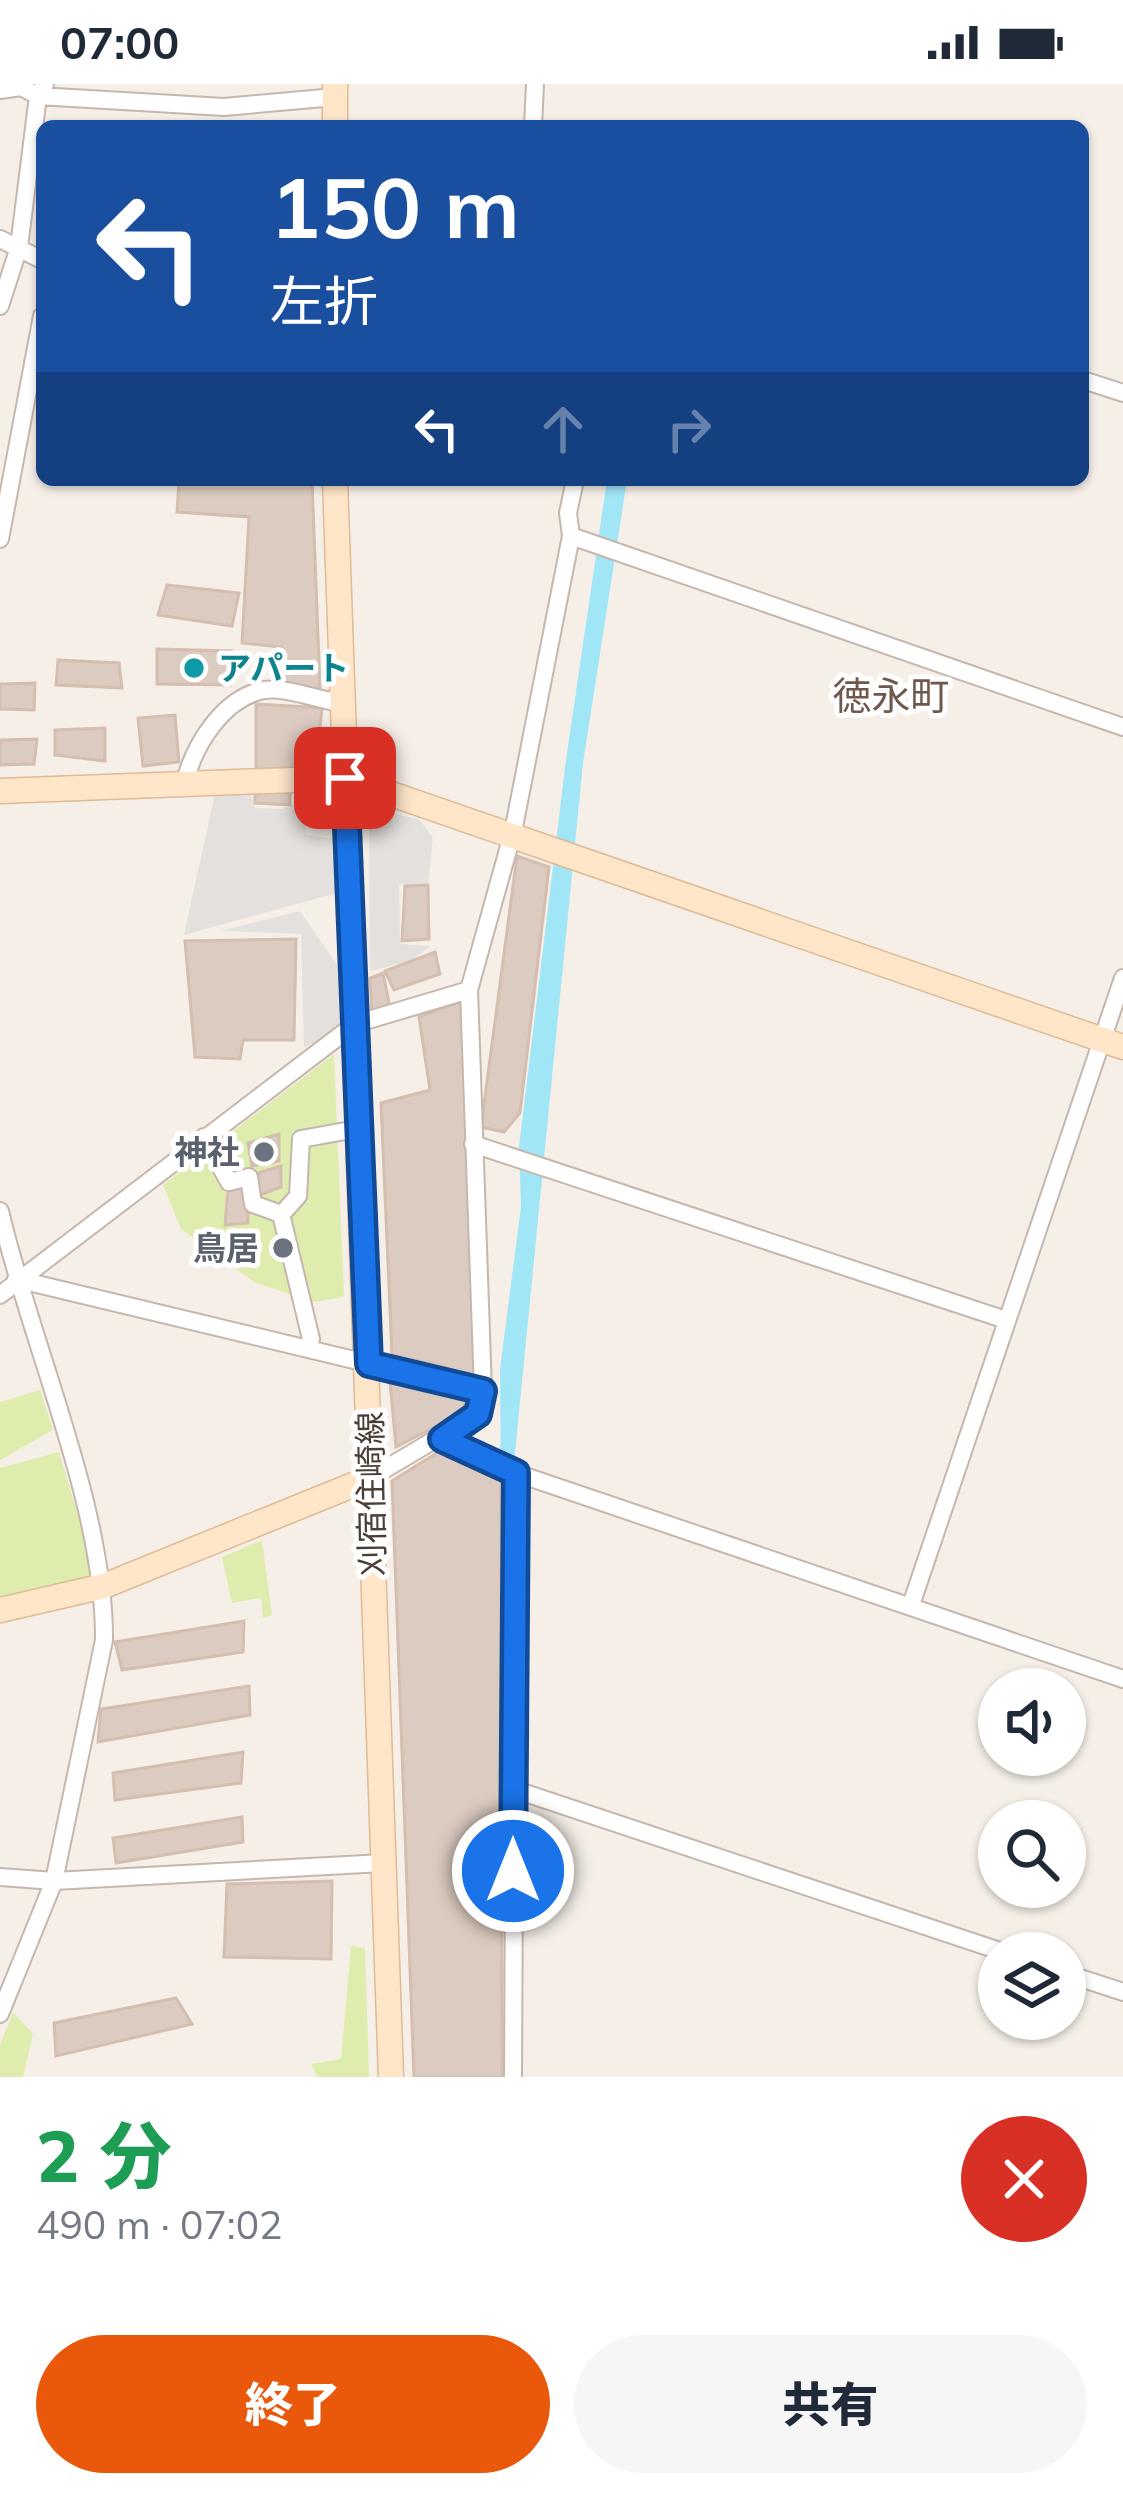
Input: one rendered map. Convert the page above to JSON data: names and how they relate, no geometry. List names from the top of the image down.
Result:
{
  "streets": {
    "main road": ["刈宿住崎線"]
  },
  "districts": ["徳永町"],
  "places": ["アパート", "神社", "鳥居"],
  "page": {
    "status": "07:00",
    "turn": ["150 m", "左折"],
    "heading": ["2 分", "490 m · 07:02"],
    "buttons": ["終了", "共有"]
  }
}
